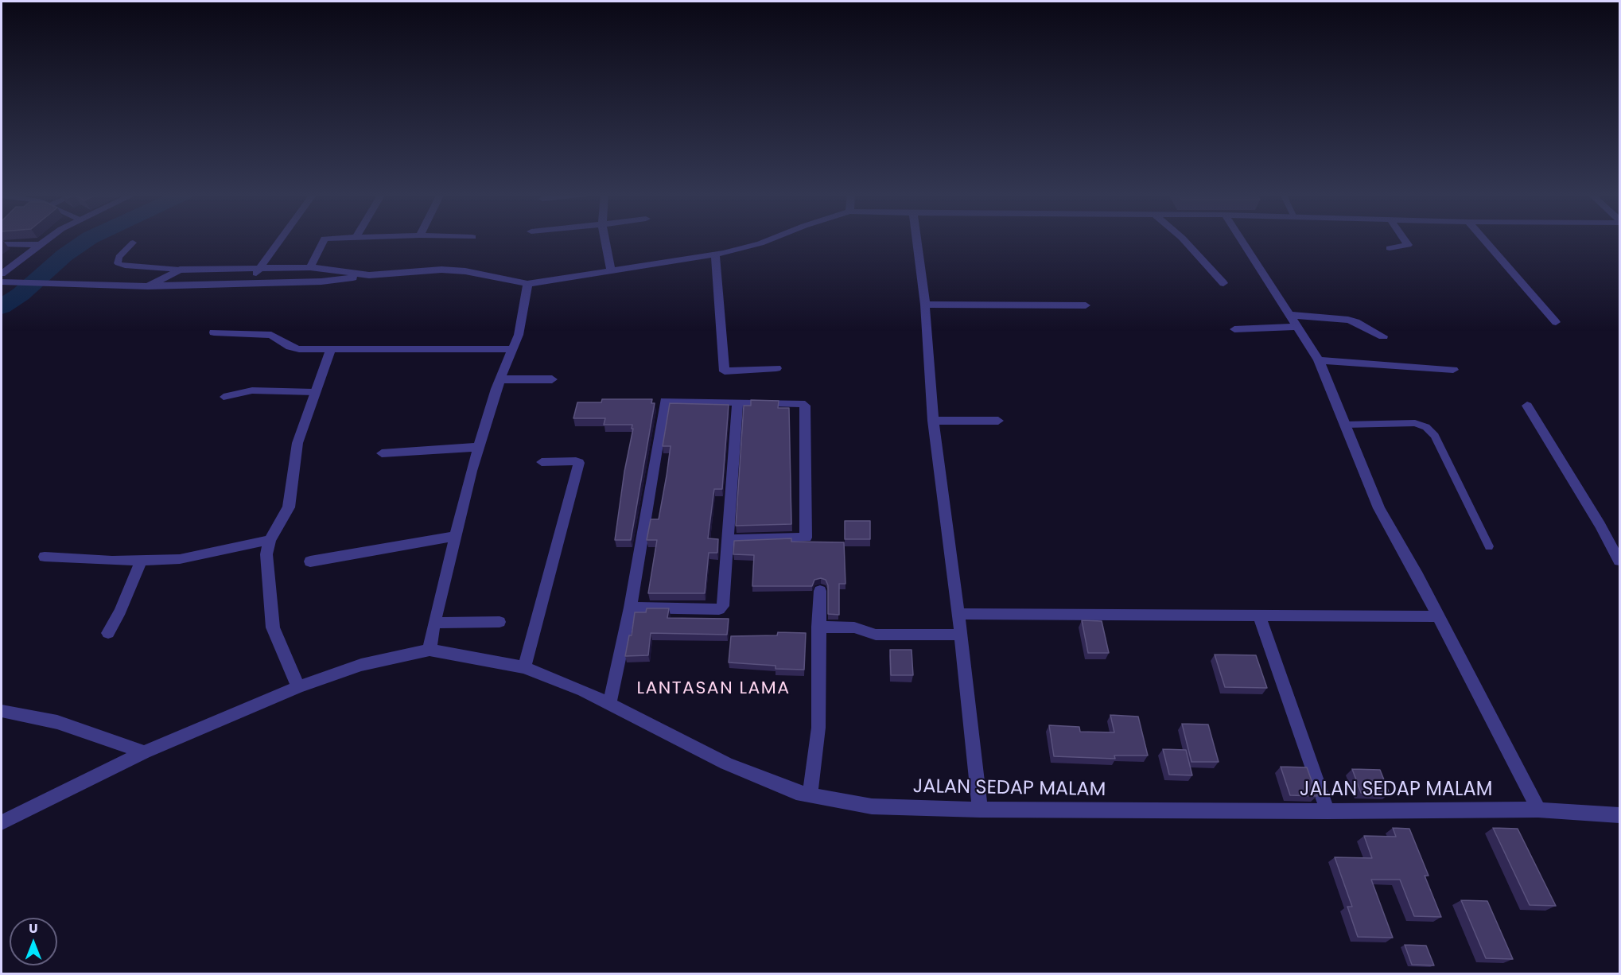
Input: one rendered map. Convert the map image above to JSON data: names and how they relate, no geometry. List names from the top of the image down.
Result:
{
  "streets": {
    "street": ["JALAN SEDAP MALAM"]
  },
  "districts": ["LANTASAN LAMA"],
  "north": "top"
}
